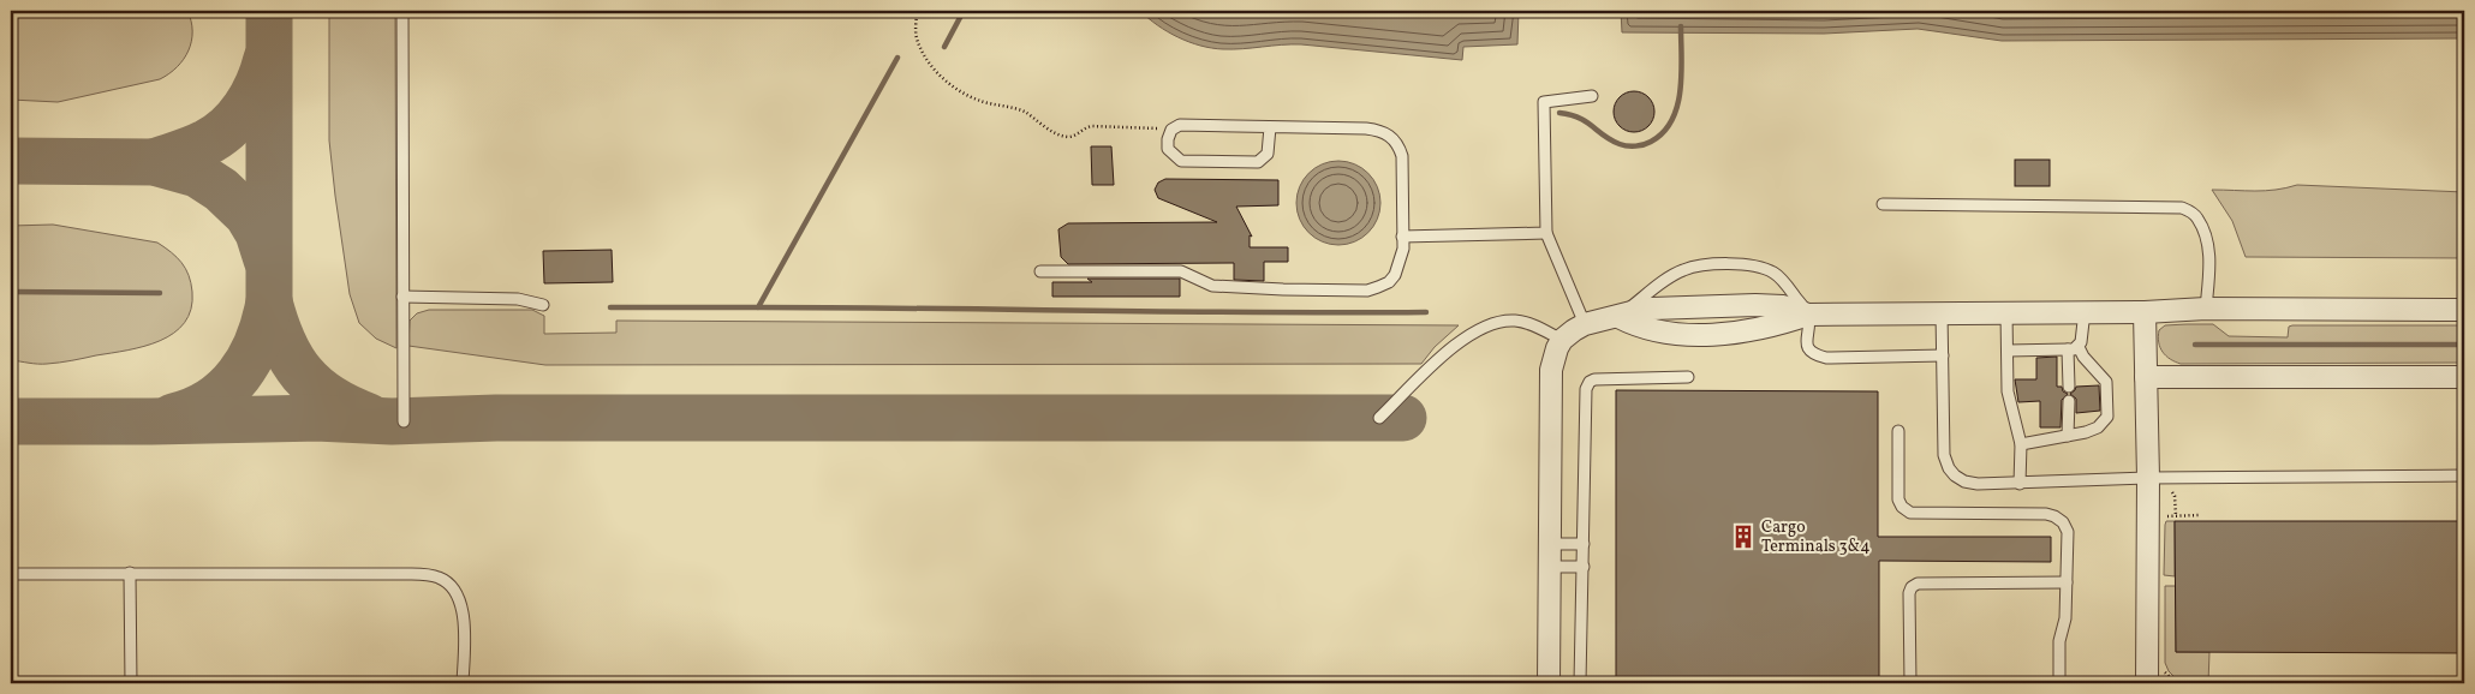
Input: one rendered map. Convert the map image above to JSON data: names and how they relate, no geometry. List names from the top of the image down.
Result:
{
  "places": {
    "building": ["Cargo Terminals 3&4"]
  }
}
